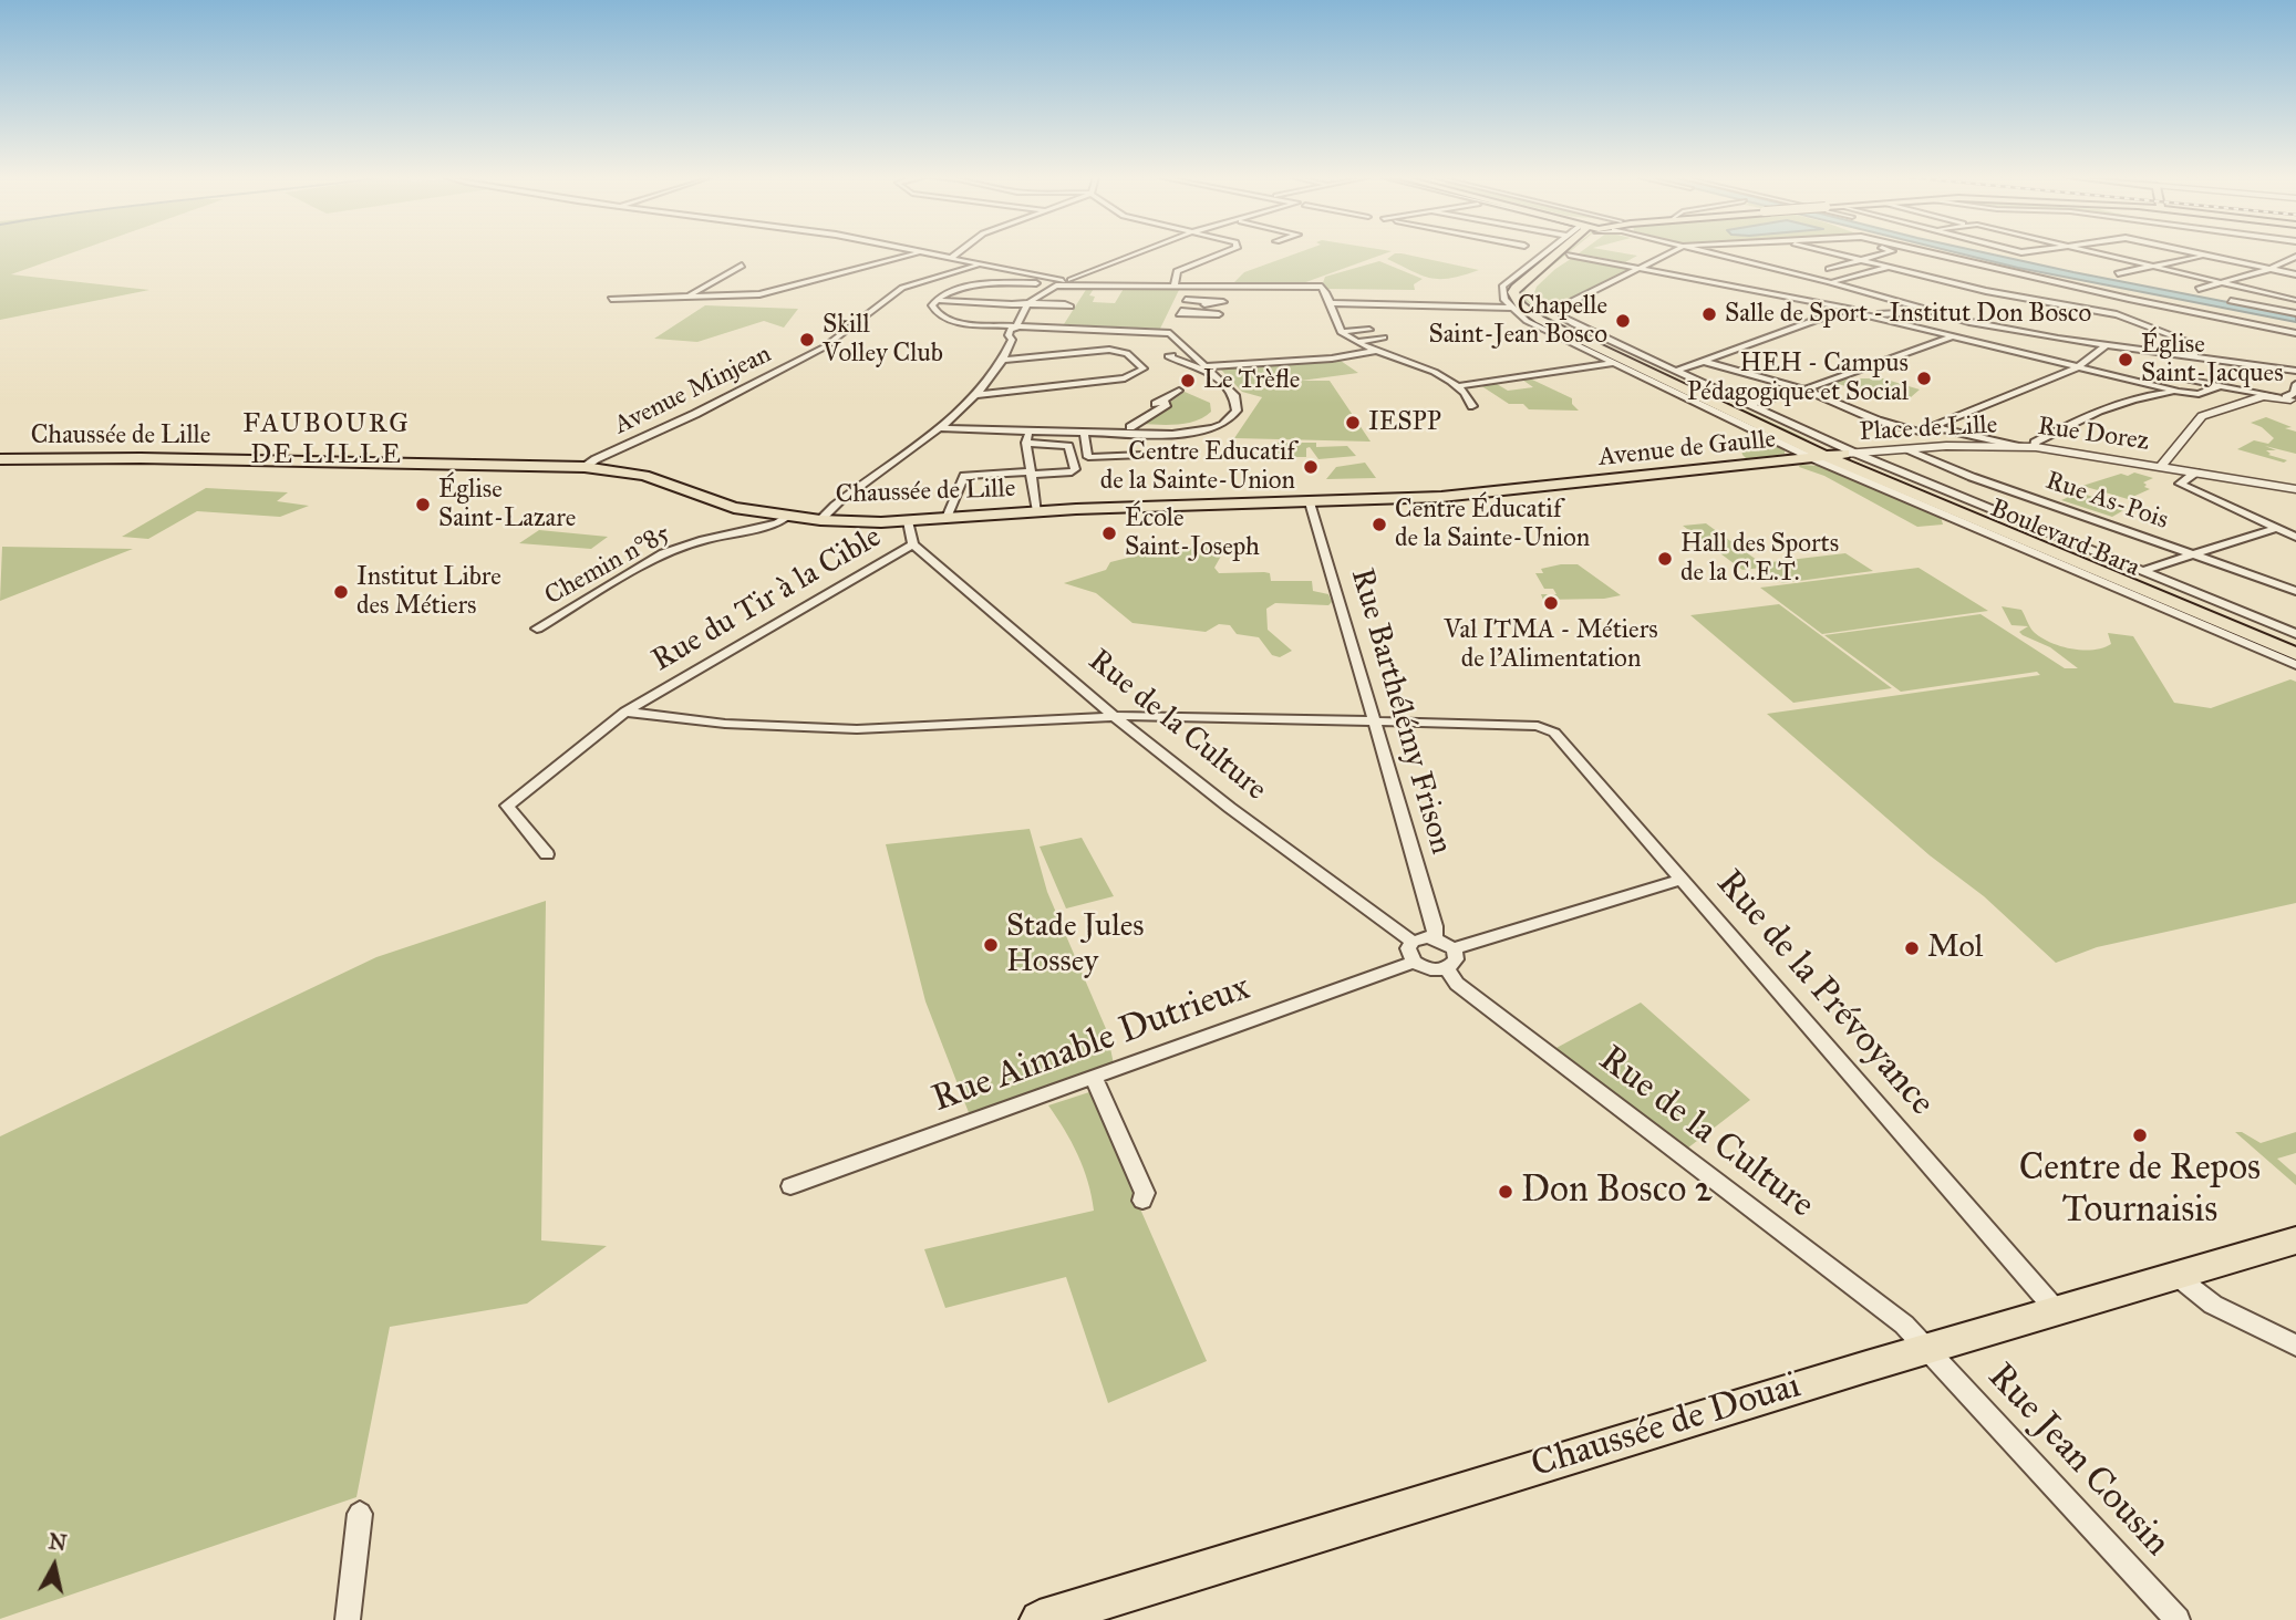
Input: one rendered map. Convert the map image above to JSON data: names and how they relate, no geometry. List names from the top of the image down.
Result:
{
  "streets": {
    "main road": [
      "Chaussée de Lille",
      "Avenue de Gaulle",
      "Boulevard Bara",
      "Chaussée de Douai"
    ],
    "street": [
      "Avenue Minjean",
      "Place de Lille",
      "Rue Dorez",
      "Rue As-Pois",
      "Chemin n°85",
      "Rue du Tir à la Cible",
      "Rue Barthélémy Frison",
      "Rue de la Culture",
      "Rue de la Prévoyance",
      "Rue Aimable Dutrieux",
      "Rue Jean Cousin"
    ]
  },
  "crossings": [
    ["Avenue Minjean", "Chaussée de Lille"],
    ["Place de Lille", "Rue Dorez"],
    ["Place de Lille", "Avenue de Gaulle"],
    ["Place de Lille", "Rue As-Pois"],
    ["Place de Lille", "Boulevard Bara"],
    ["Chaussée de Lille", "Avenue de Gaulle"],
    ["Chaussée de Lille", "Chemin n°85"],
    ["Chaussée de Lille", "Rue du Tir à la Cible"],
    ["Chaussée de Lille", "Rue Barthélémy Frison"],
    ["Avenue de Gaulle", "Boulevard Bara"],
    ["Rue du Tir à la Cible", "Rue de la Culture"],
    ["Rue Barthélémy Frison", "Rue de la Culture"],
    ["Rue Barthélémy Frison", "Rue de la Prévoyance"],
    ["Rue Barthélémy Frison", "Rue Aimable Dutrieux"],
    ["Rue de la Culture", "Rue Aimable Dutrieux"],
    ["Rue de la Culture", "Chaussée de Douai"],
    ["Rue de la Culture", "Rue Jean Cousin"],
    ["Rue de la Prévoyance", "Chaussée de Douai"],
    ["Chaussée de Douai", "Rue Jean Cousin"]
  ],
  "districts": ["FAUBOURG DE LILLE"],
  "places": [
    "Salle de Sport - Institut Don Bosco",
    "Chapelle Saint-Jean Bosco",
    "Skill Volley Club",
    "Église Saint-Jacques",
    "HEH - Campus Pédagogique et Social",
    "Le Trèfle",
    "IESPP",
    "Centre Educatif de la Sainte-Union",
    "Église Saint-Lazare",
    "Centre Éducatif de la Sainte-Union",
    "École Saint-Joseph",
    "Hall des Sports de la C.E.T.",
    "Institut Libre des Métiers",
    "Val ITMA - Métiers de l'Alimentation",
    "Stade Jules Hossey",
    "Mol",
    "Centre de Repos Tournaisis",
    "Don Bosco 2"
  ],
  "north": "top"
}
